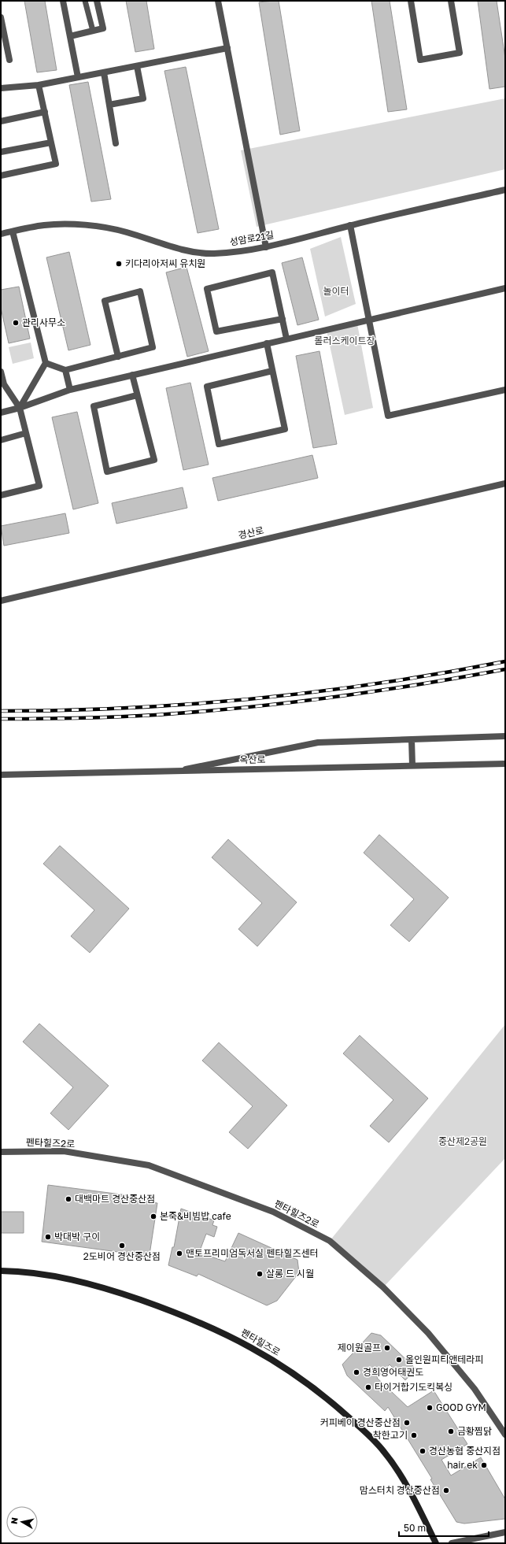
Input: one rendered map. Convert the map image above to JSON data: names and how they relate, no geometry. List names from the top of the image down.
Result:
{
  "streets": {
    "main road": ["펜타힐즈로"],
    "street": [
      "성암로21길",
      "경산로",
      "옥산로",
      "펜타힐즈2로"
    ]
  },
  "parks": ["놀이터", "롤러스케이트장", "중산제2공원"],
  "places": [
    "키다리아저씨 유치원",
    "관리사무소",
    "대백마트 경산중산점",
    "본죽&비빔밥 cafe",
    "박대박 구이",
    "2도비어 경산중산점",
    "맨토프리미엄독서실 펜타힐즈센터",
    "살롱 드 시월",
    "제이원골프",
    "올인원피티앤테라피",
    "경희영어태권도",
    "타이거합기도킥복싱",
    "GOOD GYM",
    "커피베이 경산중산점",
    "금황찜닭",
    "착한고기",
    "경산농협 중산지점",
    "hair ek",
    "맘스터치 경산중산점"
  ],
  "scale_bar": "50 m",
  "north": "left"
}
